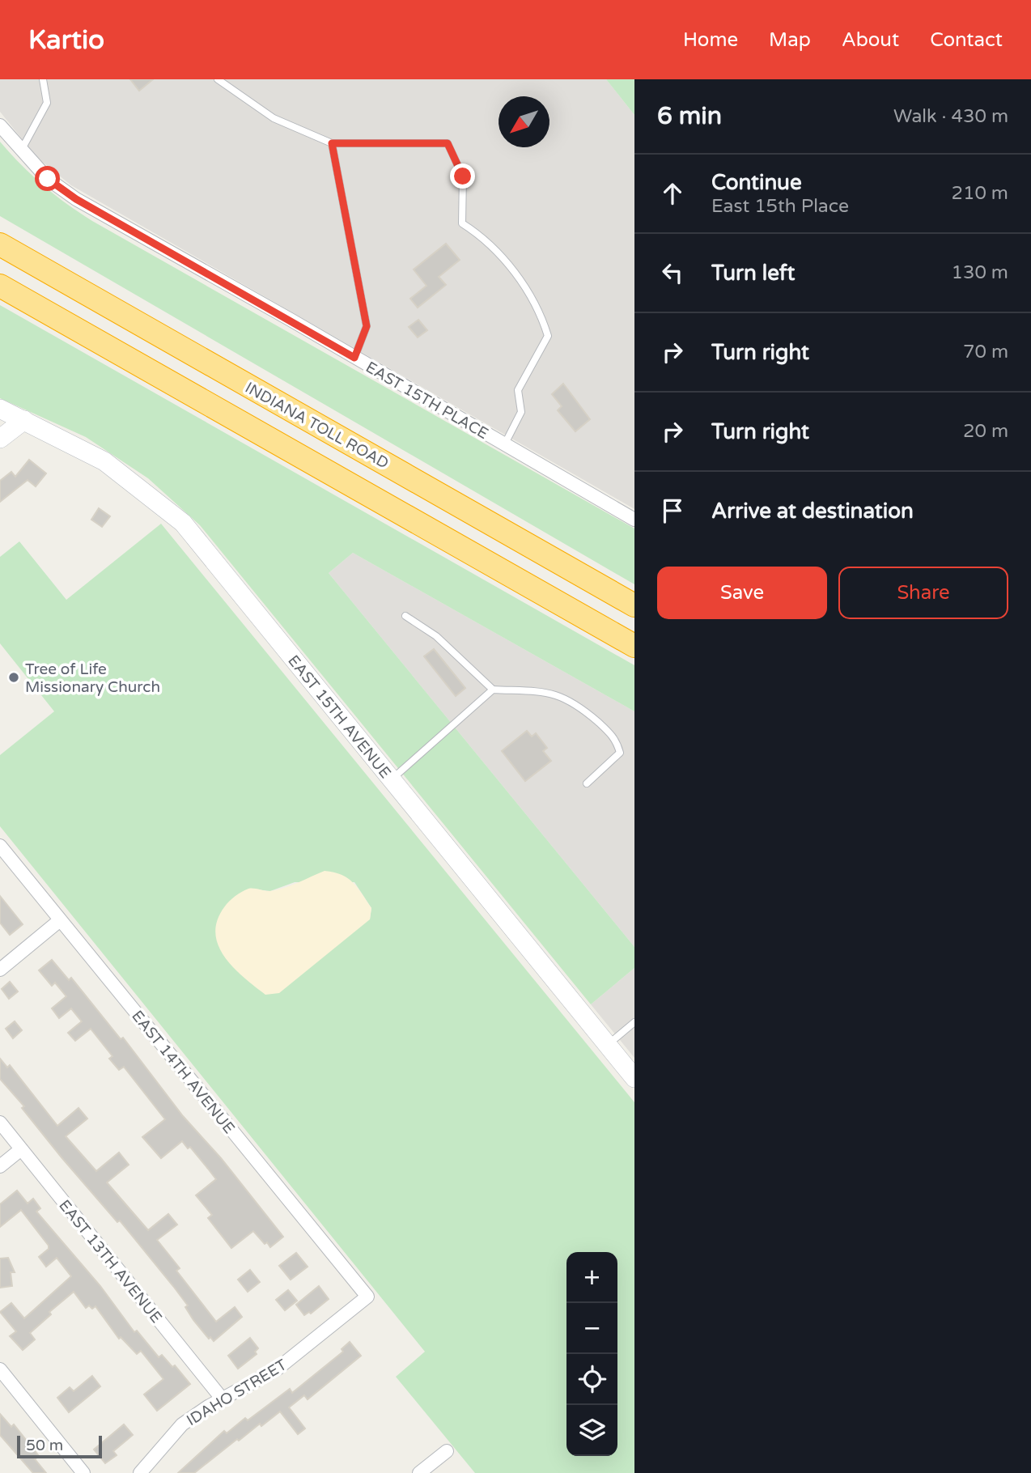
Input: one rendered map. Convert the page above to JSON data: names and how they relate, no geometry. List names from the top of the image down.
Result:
{
  "streets": {
    "highway": ["INDIANA TOLL ROAD"],
    "street": [
      "EAST 15TH PLACE",
      "EAST 15TH AVENUE",
      "EAST 14TH AVENUE",
      "EAST 13TH AVENUE",
      "IDAHO STREET"
    ]
  },
  "crossings": [
    ["EAST 14TH AVENUE", "IDAHO STREET"],
    ["EAST 13TH AVENUE", "IDAHO STREET"]
  ],
  "places": ["Tree of Life Missionary Church"],
  "scale_bar": "50 m",
  "north": "bottom left",
  "page": {
    "header": "Kartio",
    "nav": [
      "Home",
      "Map",
      "About",
      "Contact"
    ],
    "heading": ["6 min", "Walk · 430 m"],
    "list": [
      ["Continue", "East 15th Place", "210 m"],
      ["Turn left", "130 m"],
      ["Turn right", "70 m"],
      ["Turn right", "20 m"],
      "Arrive at destination"
    ],
    "buttons": ["Save", "Share"],
    "map_buttons": ["+", "−"],
    "scale": "50 m"
  }
}
